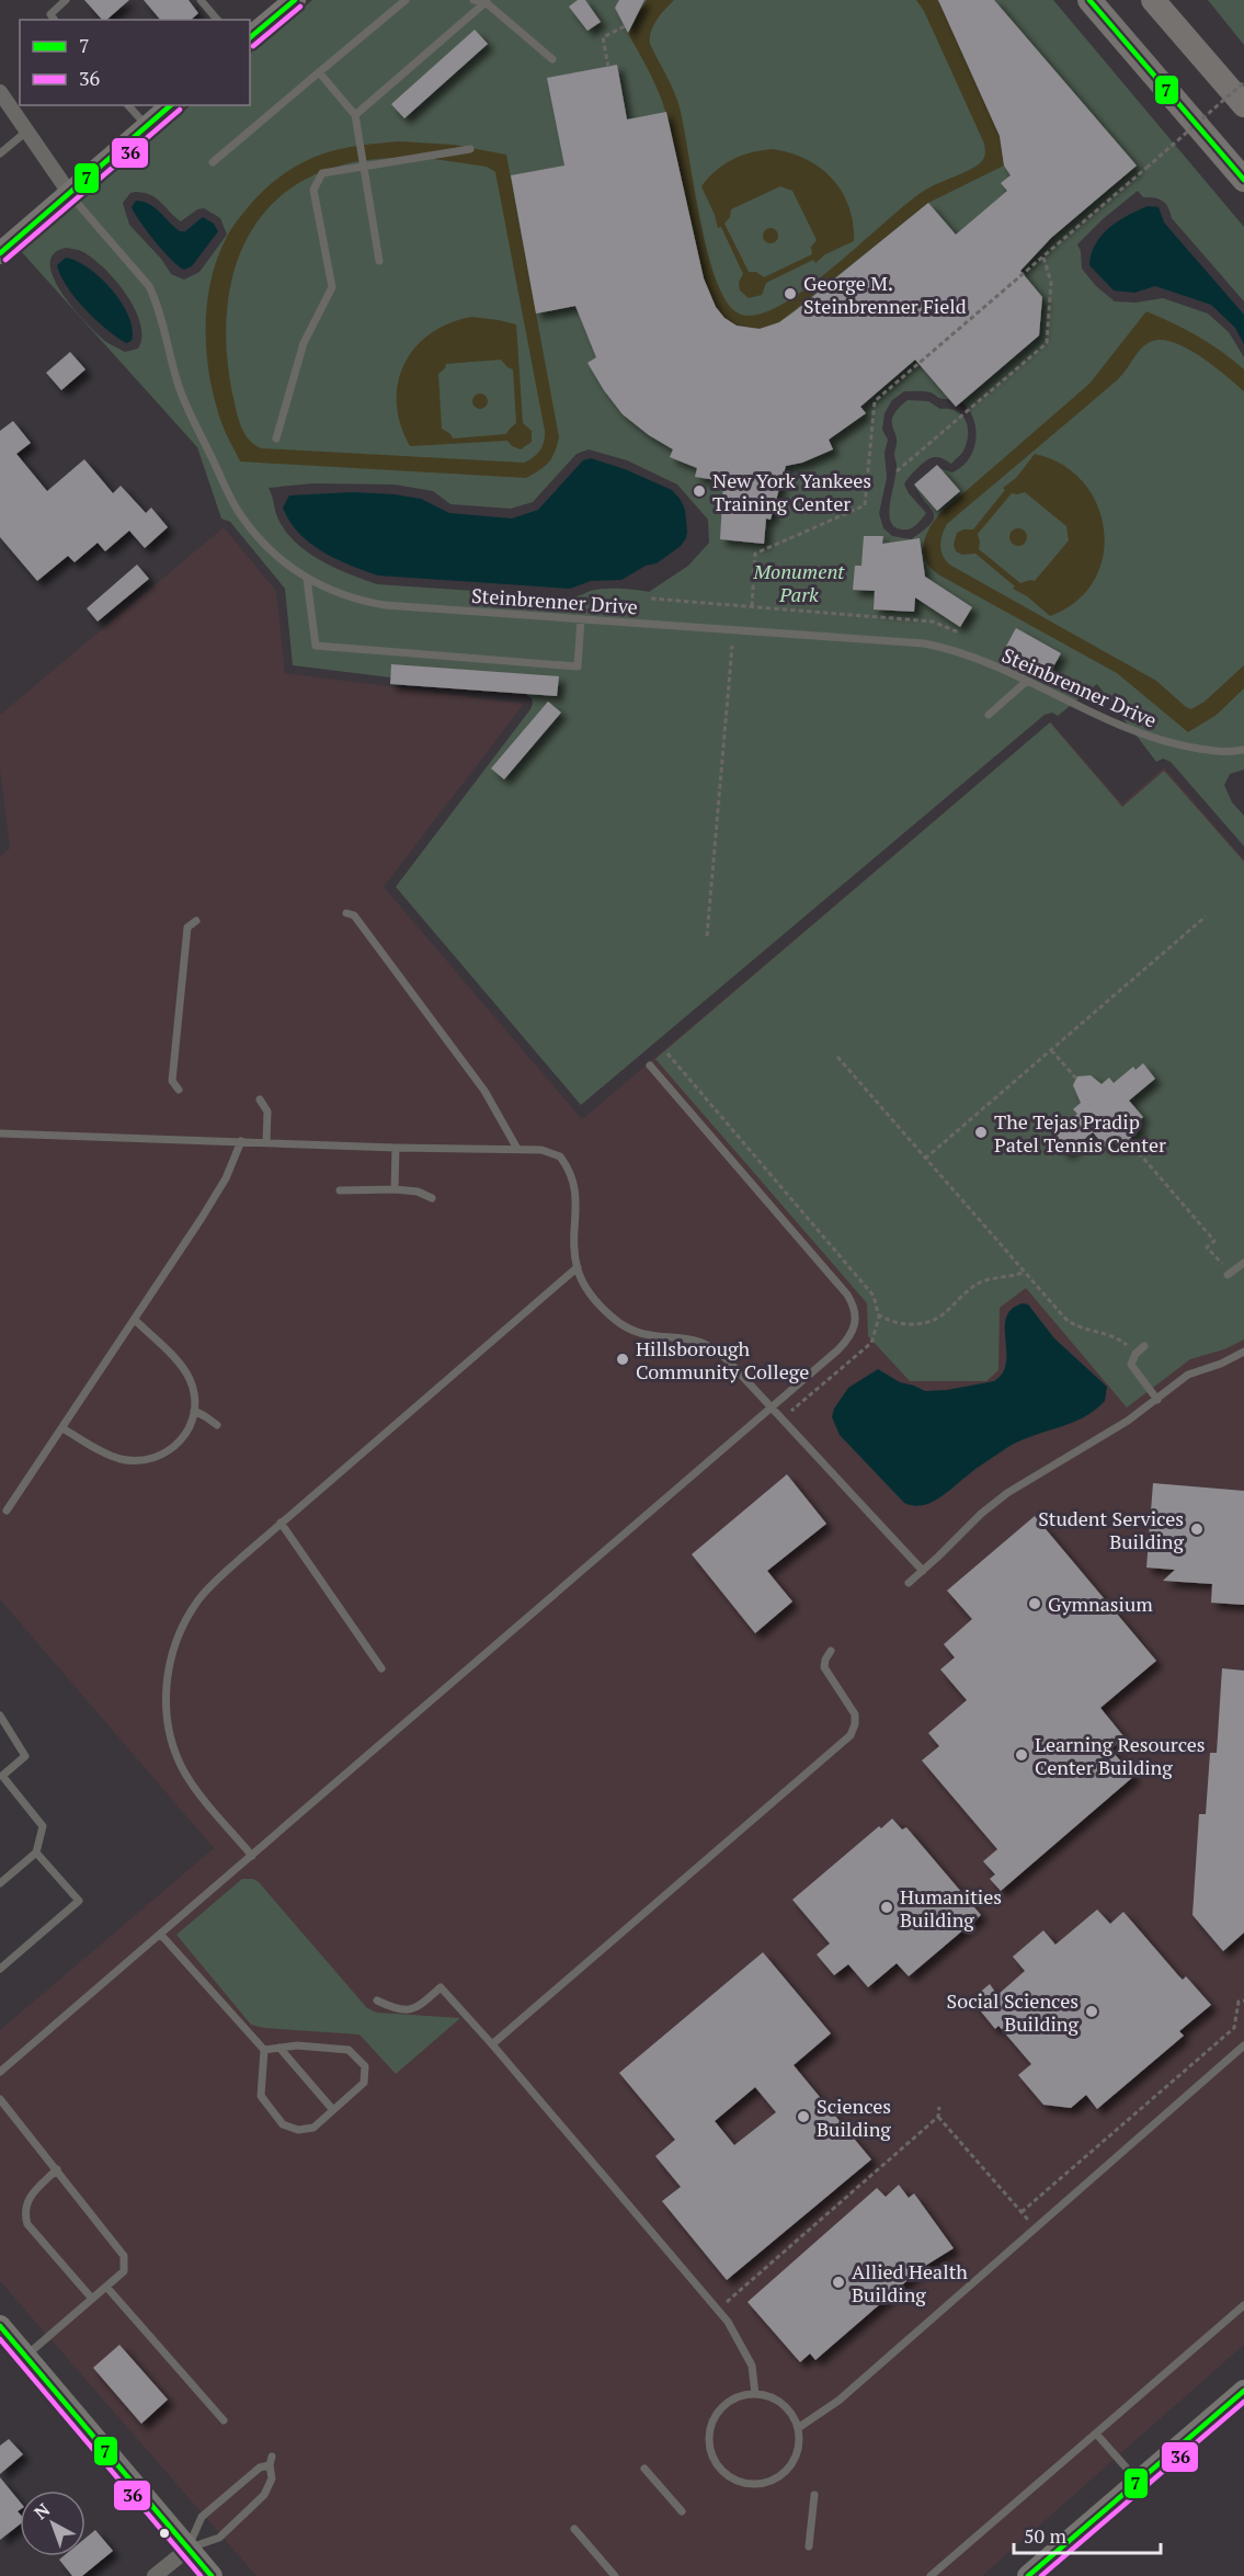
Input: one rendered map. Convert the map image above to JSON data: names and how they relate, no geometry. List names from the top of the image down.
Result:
{
  "streets": {
    "lane": ["Steinbrenner Drive"]
  },
  "parks": ["Monument Park"],
  "places": [
    "George M. Steinbrenner Field",
    "New York Yankees Training Center",
    "The Tejas Pradip Patel Tennis Center",
    "Hillsborough Community College",
    "Student Services Building",
    "Gymnasium",
    "Learning Resources Center Building",
    "Humanities Building",
    "Social Sciences Building",
    "Sciences Building",
    "Allied Health Building"
  ],
  "lines": ["transit line 7", "transit line 36"],
  "legend": ["7", "36"],
  "scale_bar": "50 m",
  "north": "top left"
}
